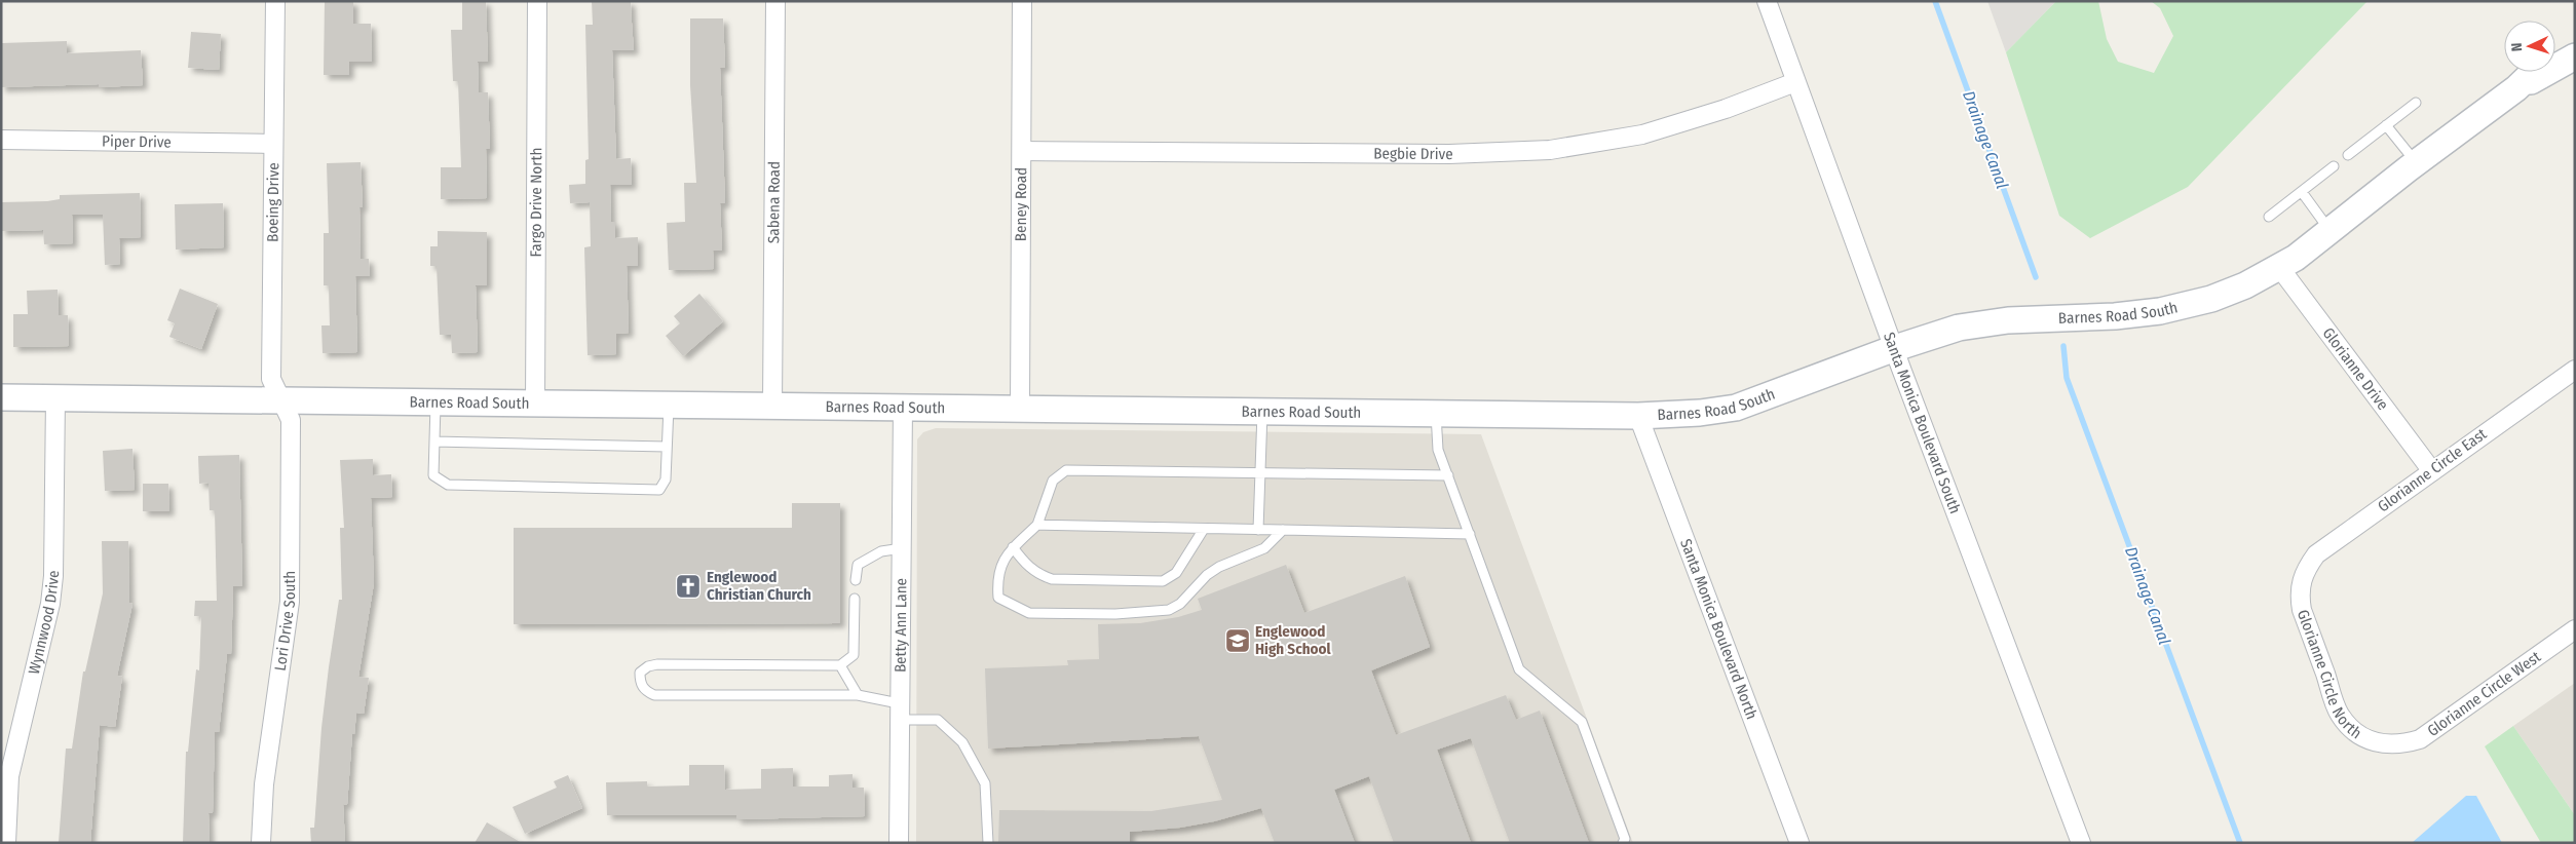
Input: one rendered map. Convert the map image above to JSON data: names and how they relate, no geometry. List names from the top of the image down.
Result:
{
  "streets": {
    "street": [
      "Piper Drive",
      "Begbie Drive",
      "Boeing Drive",
      "Fargo Drive North",
      "Sabena Road",
      "Beney Road",
      "Barnes Road South",
      "Glorianne Drive",
      "Santa Monica Boulevard South",
      "Glorianne Circle East",
      "Wynnwood Drive",
      "Lori Drive South",
      "Betty Ann Lane",
      "Santa Monica Boulevard North",
      "Glorianne Circle North",
      "Glorianne Circle West"
    ]
  },
  "crossings": [
    ["Piper Drive", "Boeing Drive"],
    ["Begbie Drive", "Beney Road"],
    ["Begbie Drive", "Santa Monica Boulevard South"],
    ["Boeing Drive", "Barnes Road South"],
    ["Boeing Drive", "Lori Drive South"],
    ["Fargo Drive North", "Barnes Road South"],
    ["Sabena Road", "Barnes Road South"],
    ["Beney Road", "Barnes Road South"],
    ["Barnes Road South", "Glorianne Drive"],
    ["Barnes Road South", "Santa Monica Boulevard South"],
    ["Barnes Road South", "Wynnwood Drive"],
    ["Barnes Road South", "Lori Drive South"],
    ["Barnes Road South", "Betty Ann Lane"],
    ["Barnes Road South", "Santa Monica Boulevard North"],
    ["Glorianne Drive", "Glorianne Circle East"],
    ["Glorianne Circle East", "Glorianne Circle North"],
    ["Glorianne Circle North", "Glorianne Circle West"]
  ],
  "water": ["Drainage Canal"],
  "places": {
    "church": ["Englewood Christian Church"],
    "school or university": ["Englewood High School"]
  },
  "north": "left"
}
